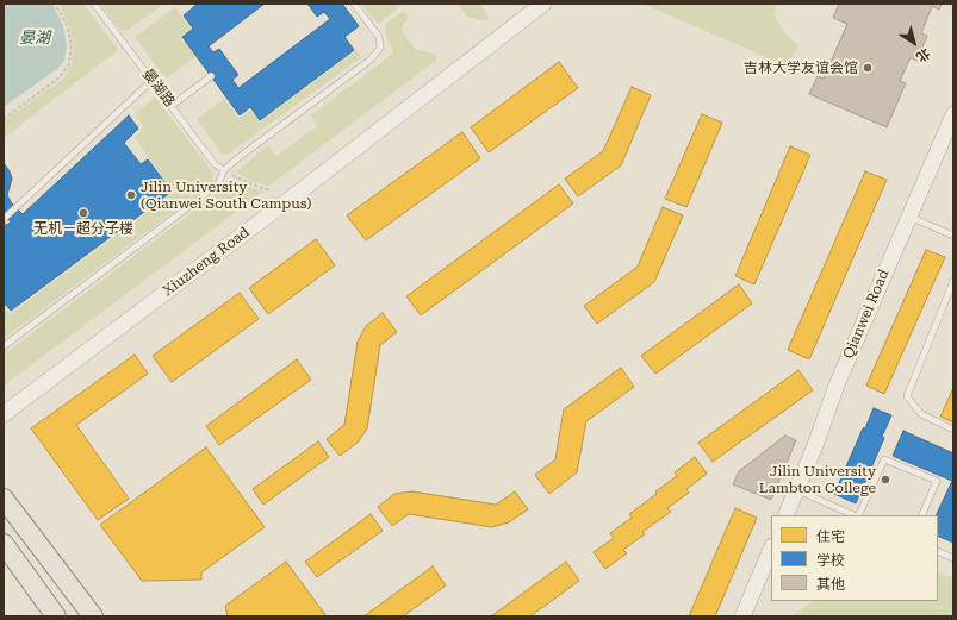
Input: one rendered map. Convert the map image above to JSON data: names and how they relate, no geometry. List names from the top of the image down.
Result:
{
  "streets": {
    "street": ["Xiuzheng Road", "Qianwei Road"],
    "lane": ["晏湖路"]
  },
  "water": ["晏湖"],
  "places": [
    "吉林大学友谊会馆",
    "Jilin University (Qianwei South Campus)",
    "无机－超分子楼",
    "Jilin University Lambton College"
  ],
  "legend": ["住宅", "学校", "其他"],
  "north": "bottom right"
}
